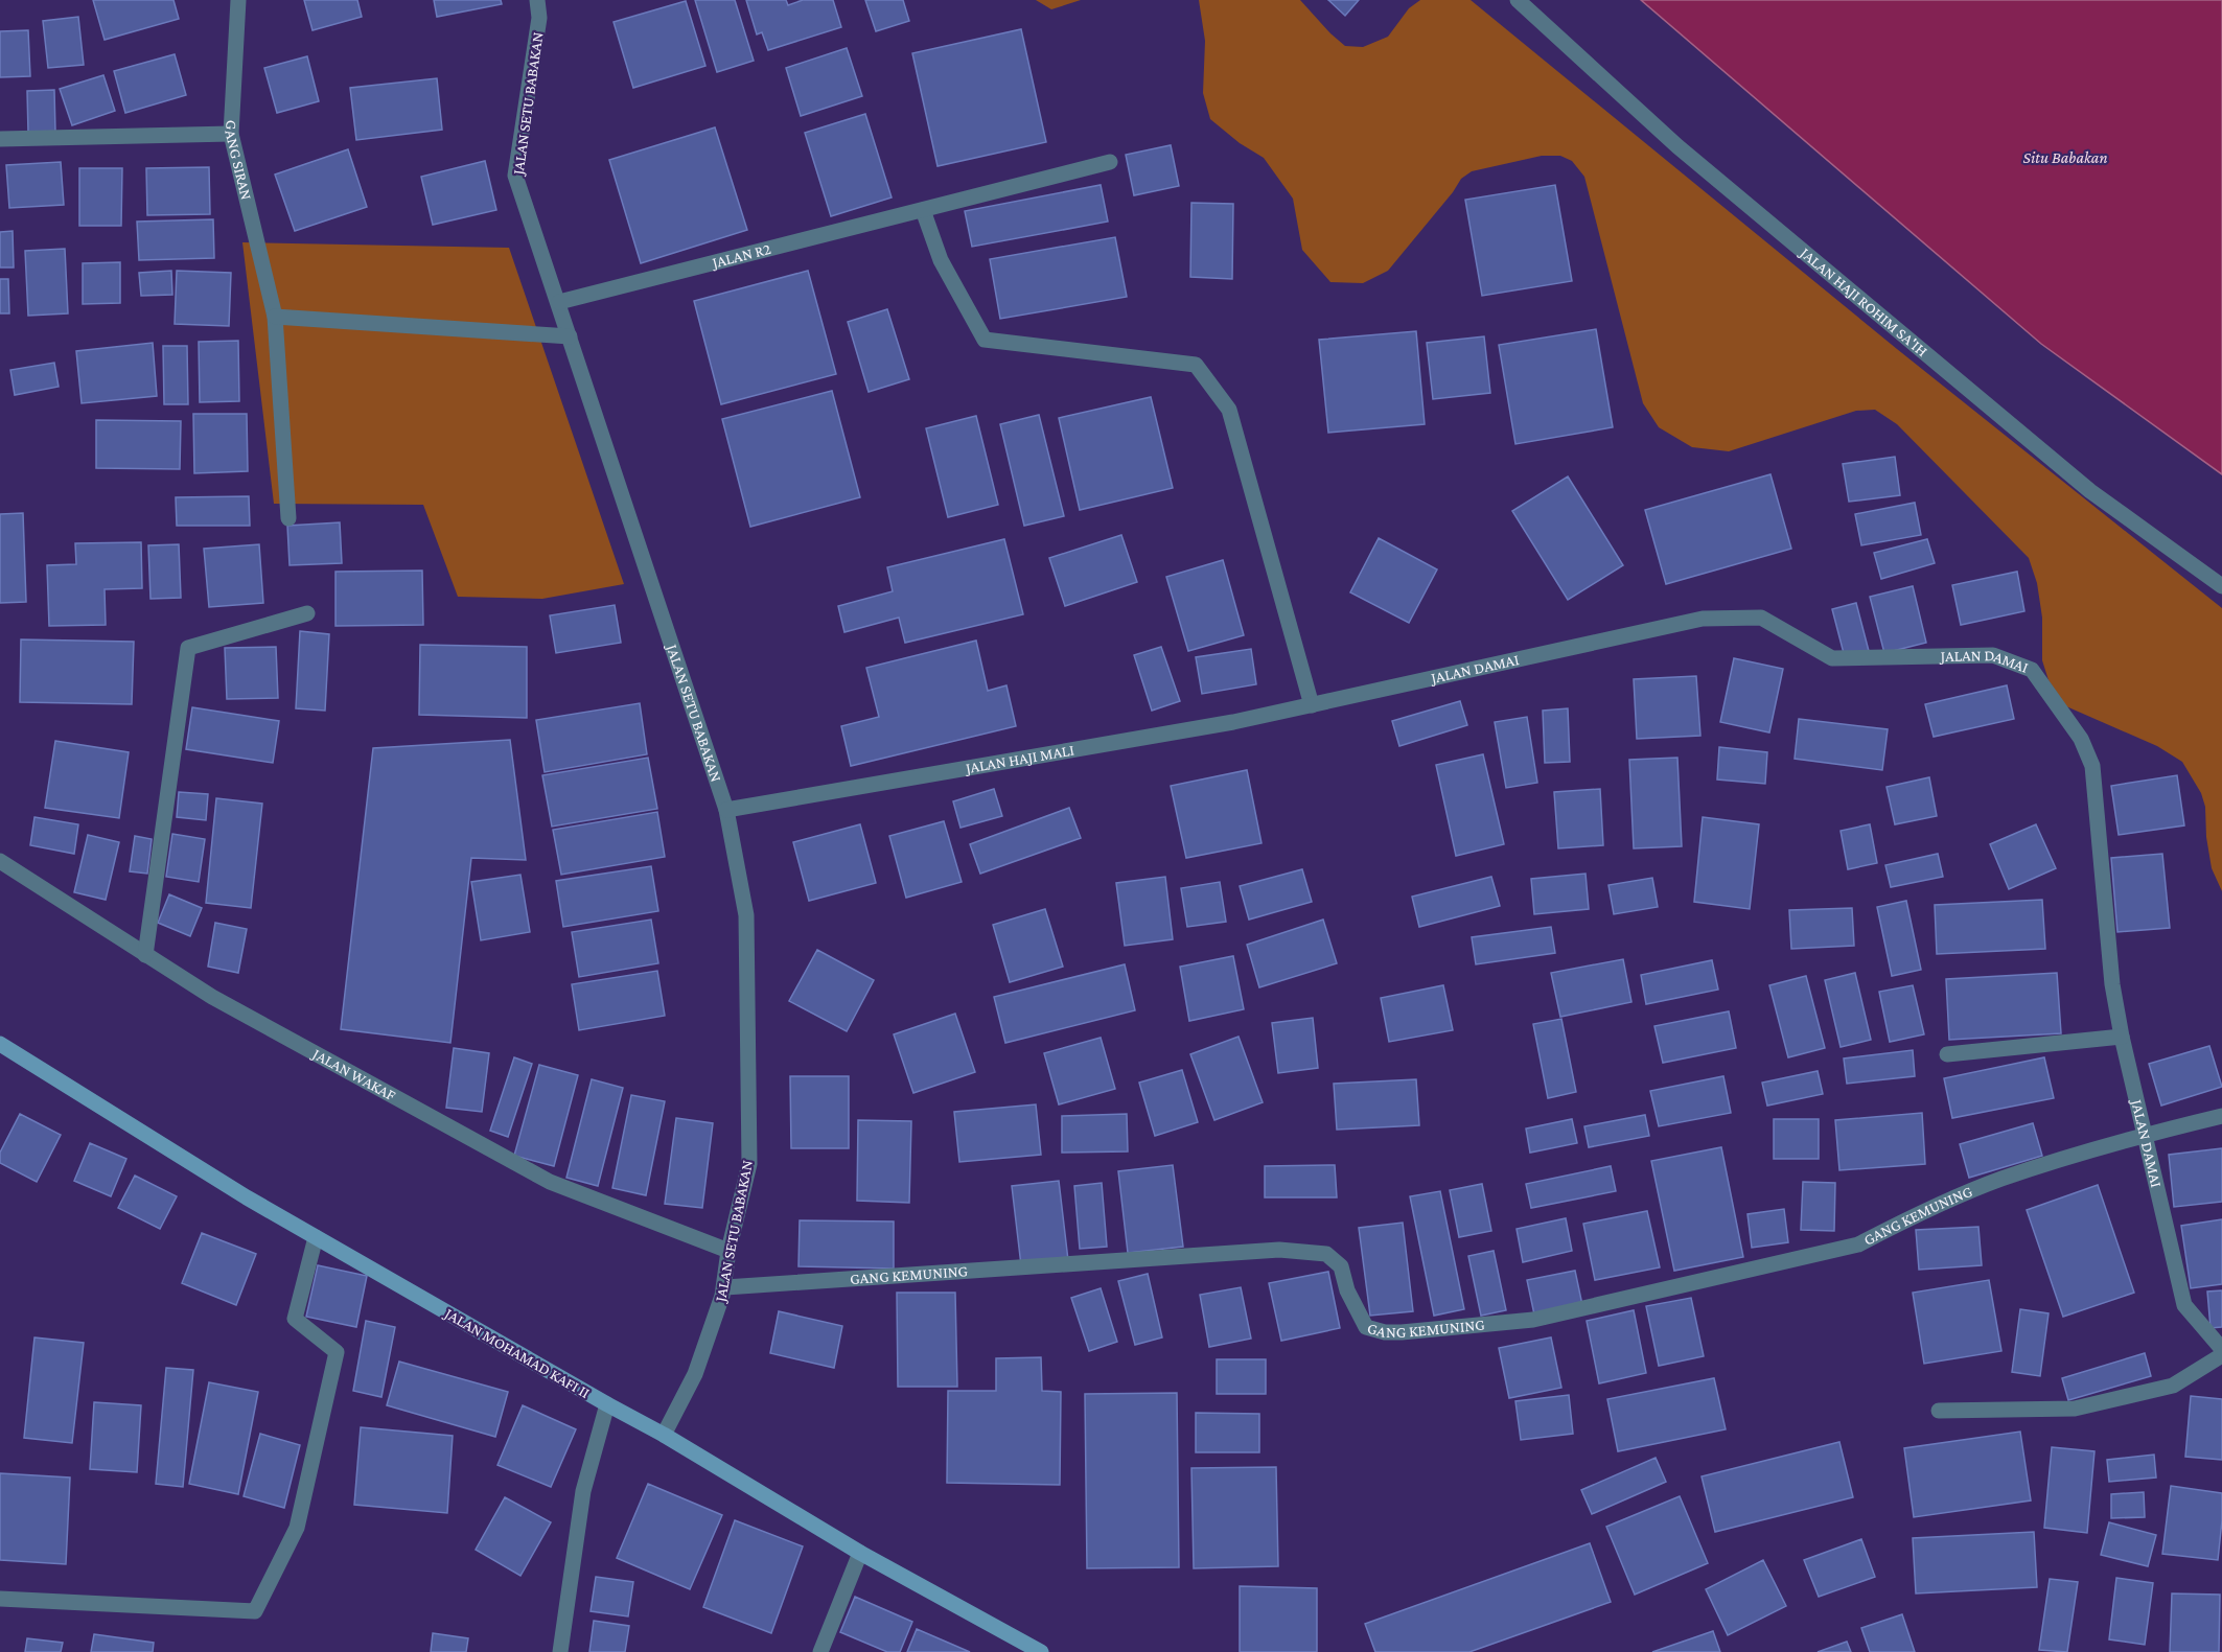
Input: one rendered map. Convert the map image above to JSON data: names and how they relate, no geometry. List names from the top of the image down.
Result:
{
  "streets": {
    "main road": ["JALAN MOHAMAD KAFI II"],
    "street": [
      "JALAN SETU BABAKAN",
      "GANG SIRAN",
      "JALAN R2",
      "JALAN HAJI ROHIM SA'IH",
      "JALAN DAMAI",
      "JALAN HAJI MALI",
      "JALAN WAKAF",
      "GANG KEMUNING"
    ]
  },
  "crossings": [
    ["JALAN SETU BABAKAN", "JALAN R2"],
    ["JALAN SETU BABAKAN", "JALAN HAJI MALI"],
    ["JALAN SETU BABAKAN", "JALAN WAKAF"],
    ["JALAN SETU BABAKAN", "GANG KEMUNING"],
    ["JALAN SETU BABAKAN", "JALAN MOHAMAD KAFI II"],
    ["JALAN DAMAI", "JALAN HAJI MALI"],
    ["JALAN DAMAI", "GANG KEMUNING"]
  ],
  "water": ["Situ Babakan"]
}
